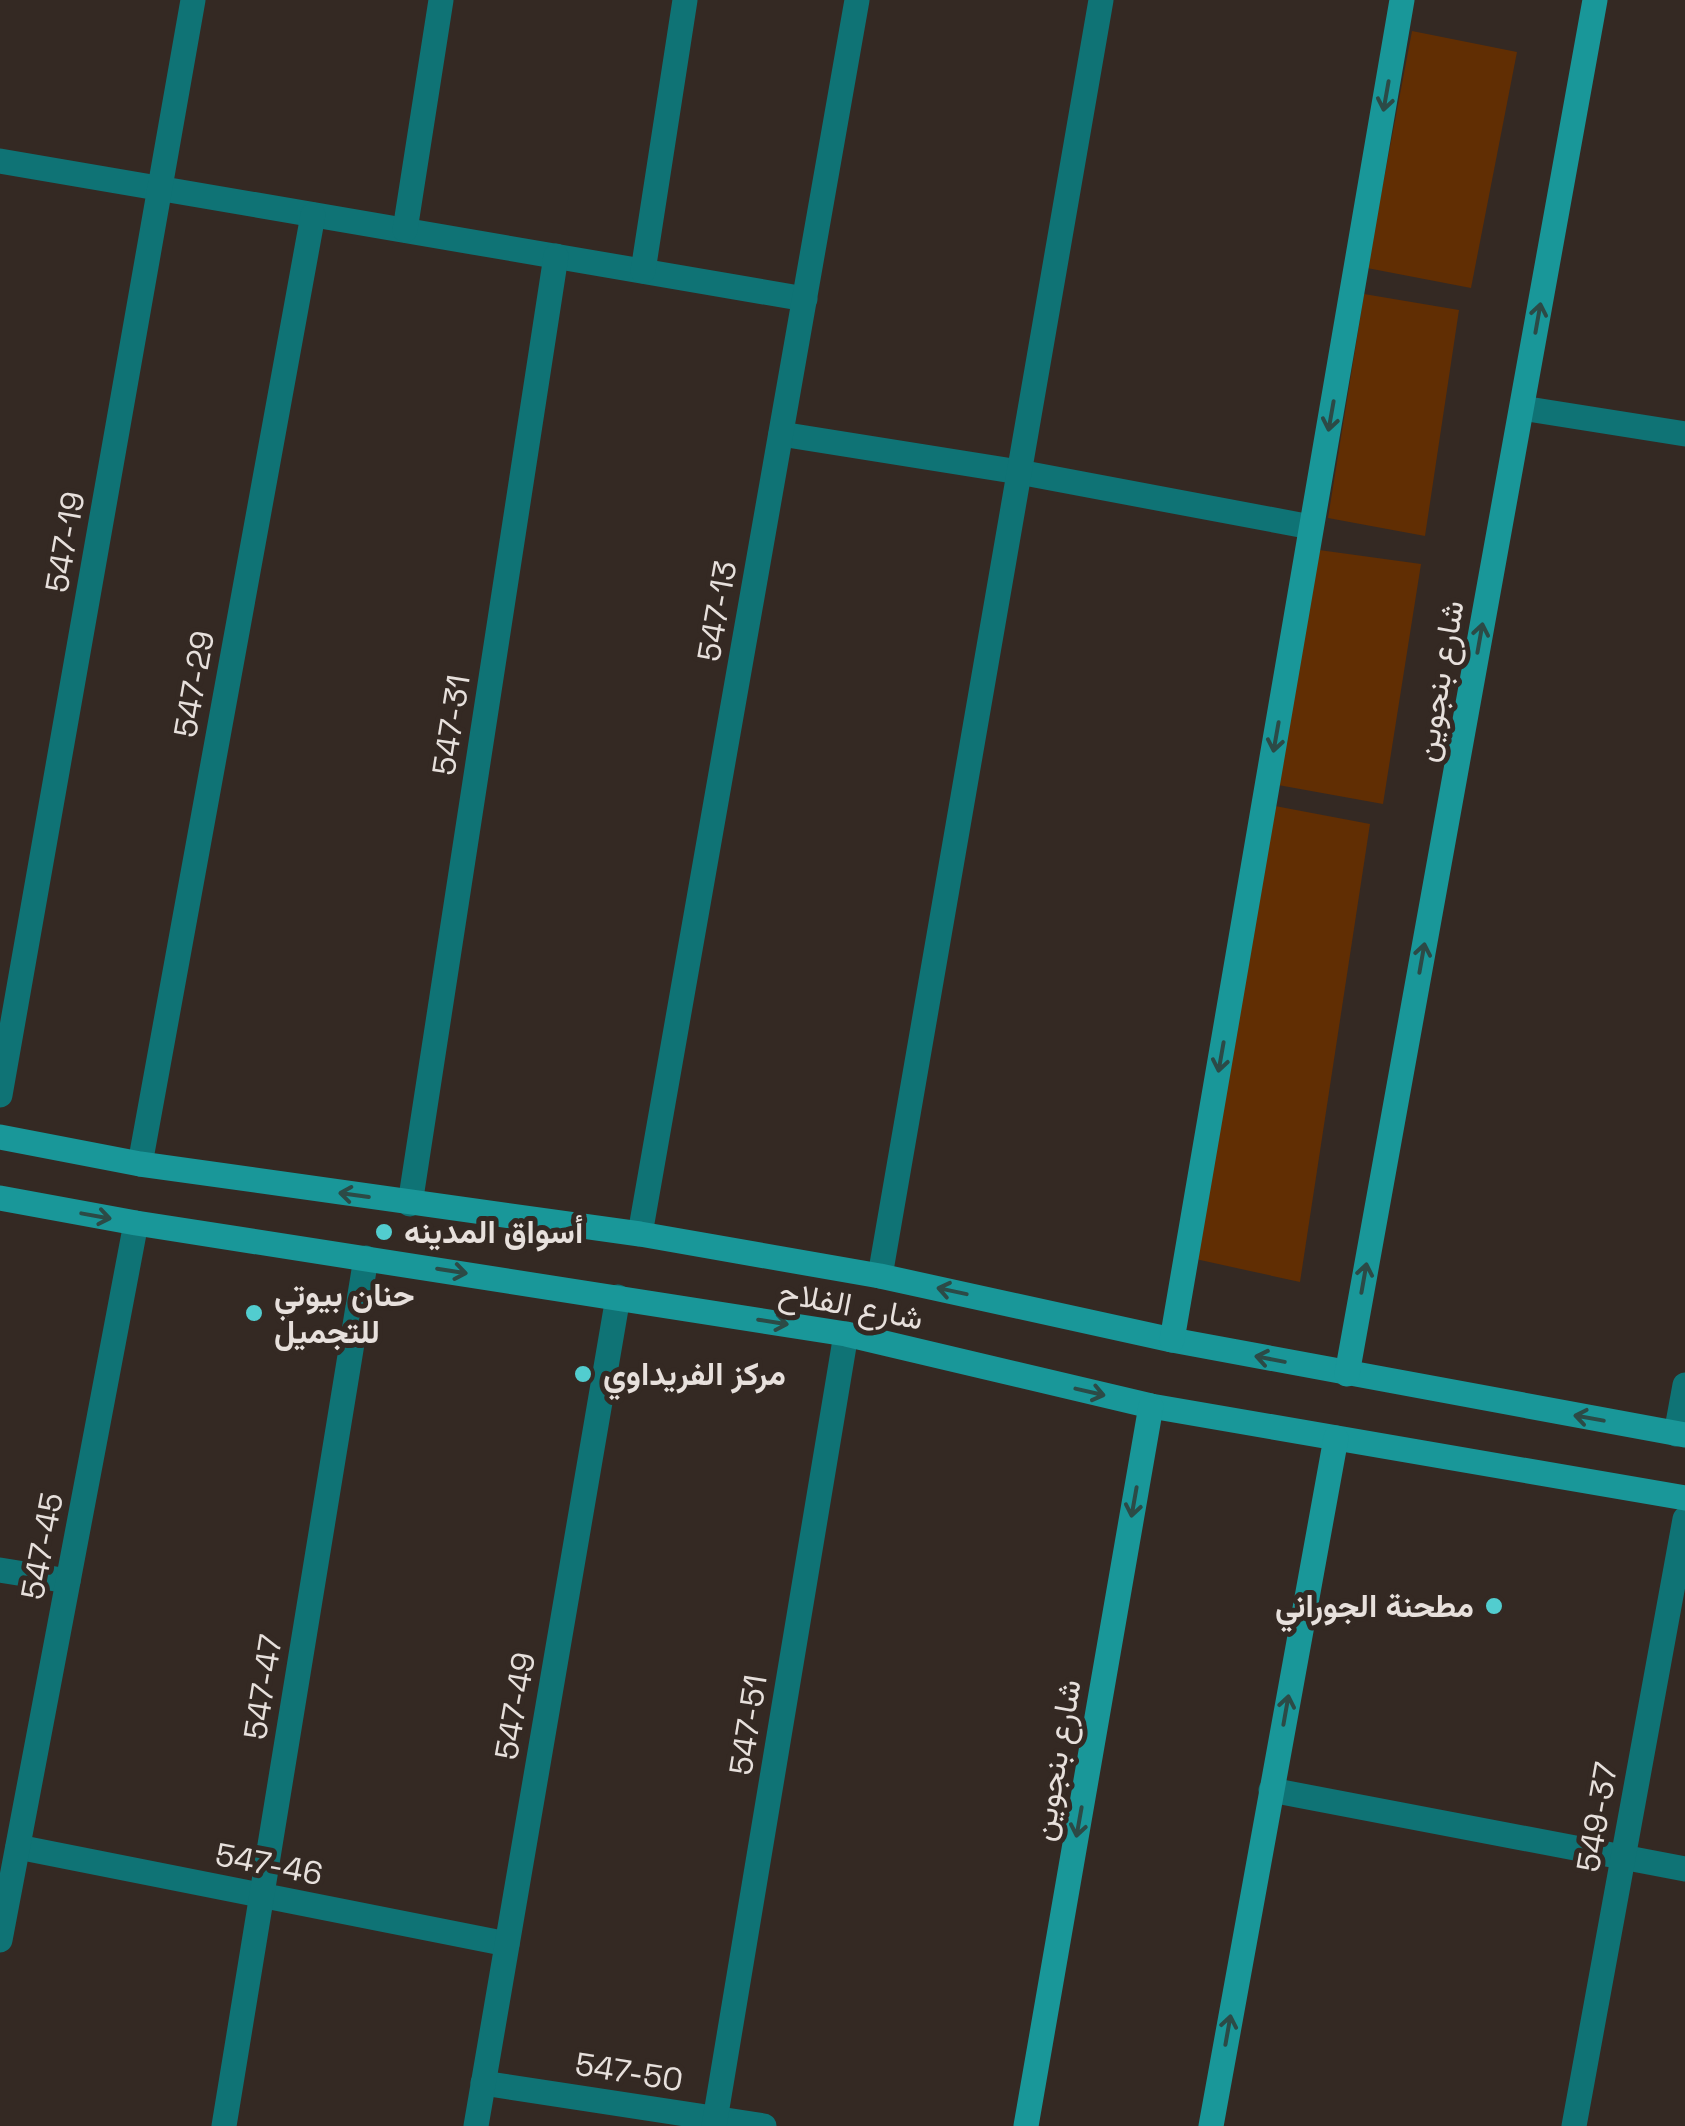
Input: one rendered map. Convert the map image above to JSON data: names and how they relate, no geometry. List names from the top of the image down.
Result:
{
  "streets": {
    "street": [
      "547-19",
      "547-13",
      "شارع بنجوين",
      "547-29",
      "547-31",
      "شارع الفلاح",
      "547-45",
      "547-47",
      "547-49",
      "547-51",
      "549-37",
      "547-46",
      "547-50"
    ]
  },
  "crossings": [
    ["547-13", "شارع الفلاح"],
    ["شارع بنجوين", "شارع الفلاح"],
    ["547-29", "شارع الفلاح"],
    ["547-31", "شارع الفلاح"],
    ["شارع الفلاح", "547-45"],
    ["شارع الفلاح", "547-47"],
    ["شارع الفلاح", "547-49"],
    ["شارع الفلاح", "547-51"],
    ["547-45", "547-46"],
    ["547-47", "547-46"],
    ["547-49", "547-46"],
    ["547-49", "547-50"],
    ["547-51", "547-50"]
  ],
  "places": [
    "أسواق المدينه",
    "حنان بيوتي للتجميل",
    "مركز الفريداوي",
    "مطحنة الجوراني"
  ]
}
